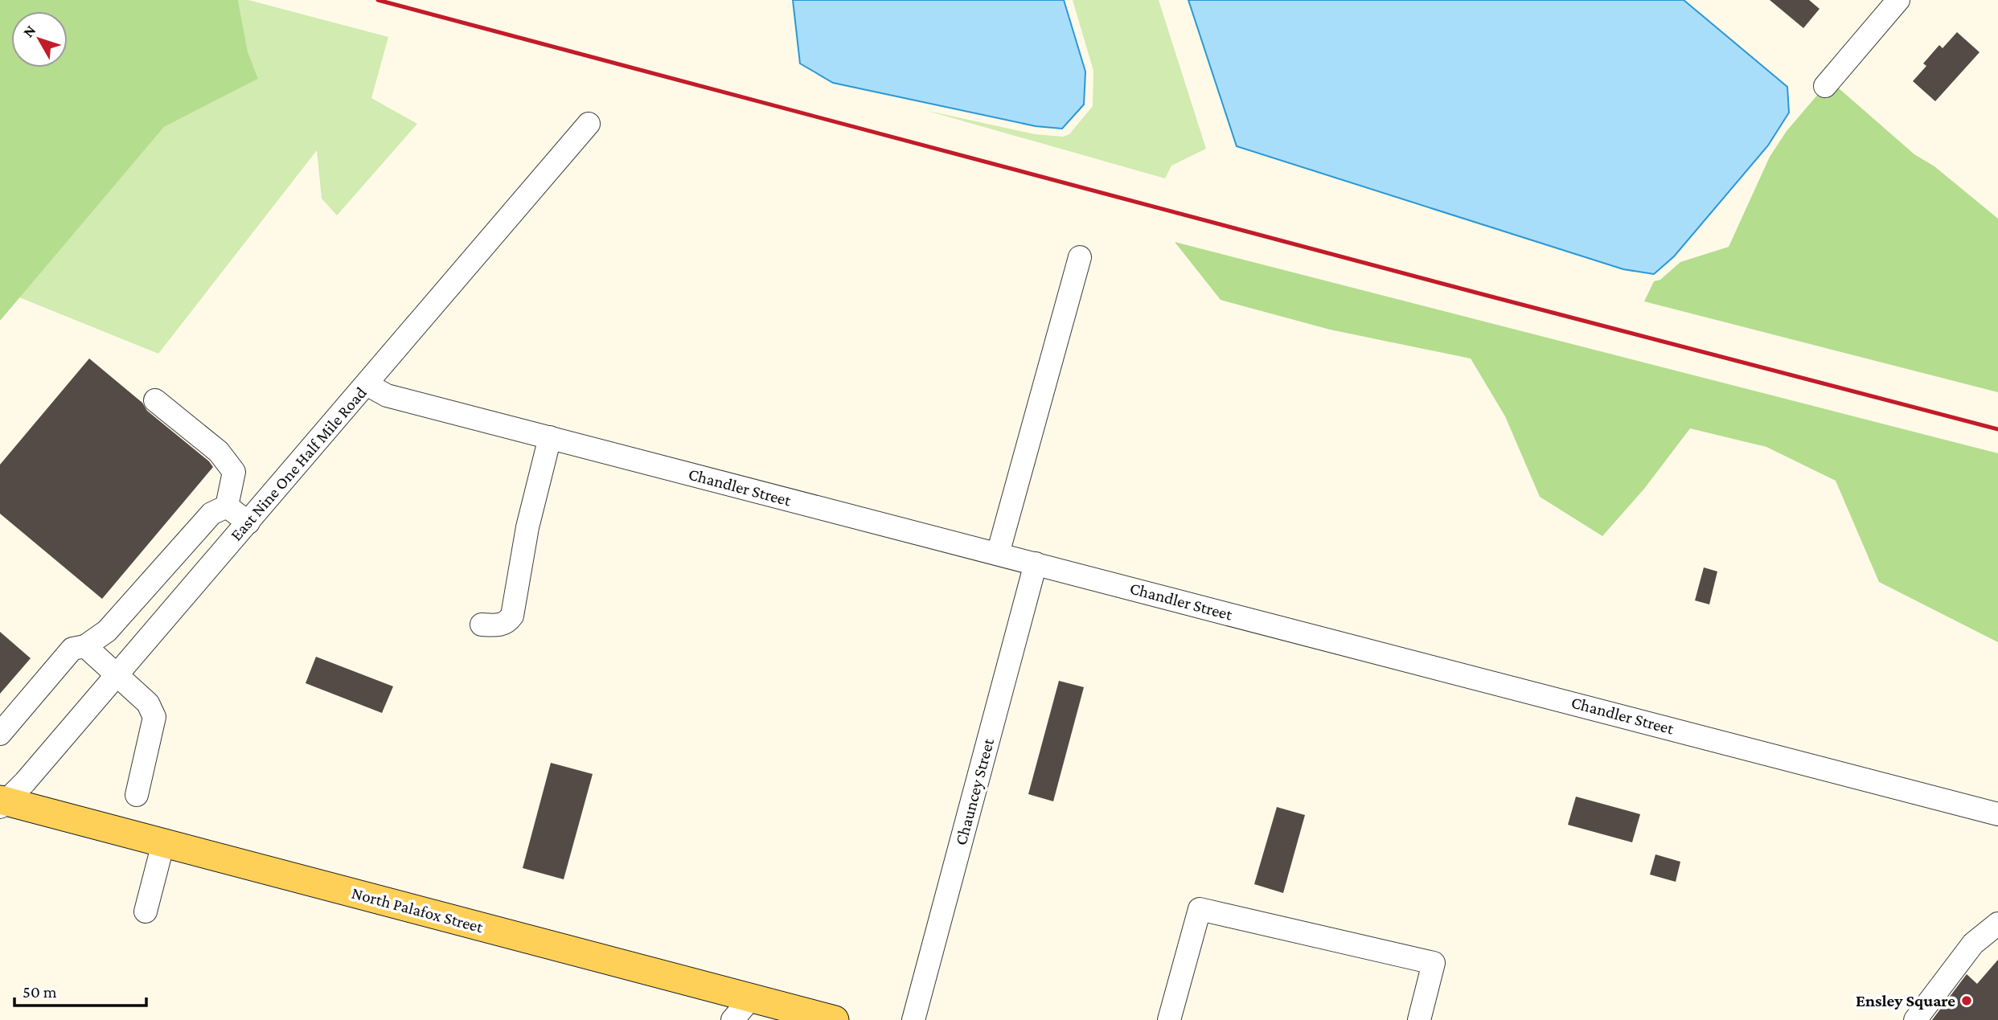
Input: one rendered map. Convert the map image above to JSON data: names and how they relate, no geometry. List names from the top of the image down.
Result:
{
  "streets": {
    "main road": ["North Palafox Street"],
    "street": ["East Nine One Half Mile Road", "Chandler Street", "Chauncey Street"]
  },
  "crossings": [
    ["East Nine One Half Mile Road", "Chandler Street"],
    ["East Nine One Half Mile Road", "North Palafox Street"],
    ["Chandler Street", "Chauncey Street"]
  ],
  "places": ["Ensley Square"],
  "scale_bar": "50 m",
  "north": "top left"
}
